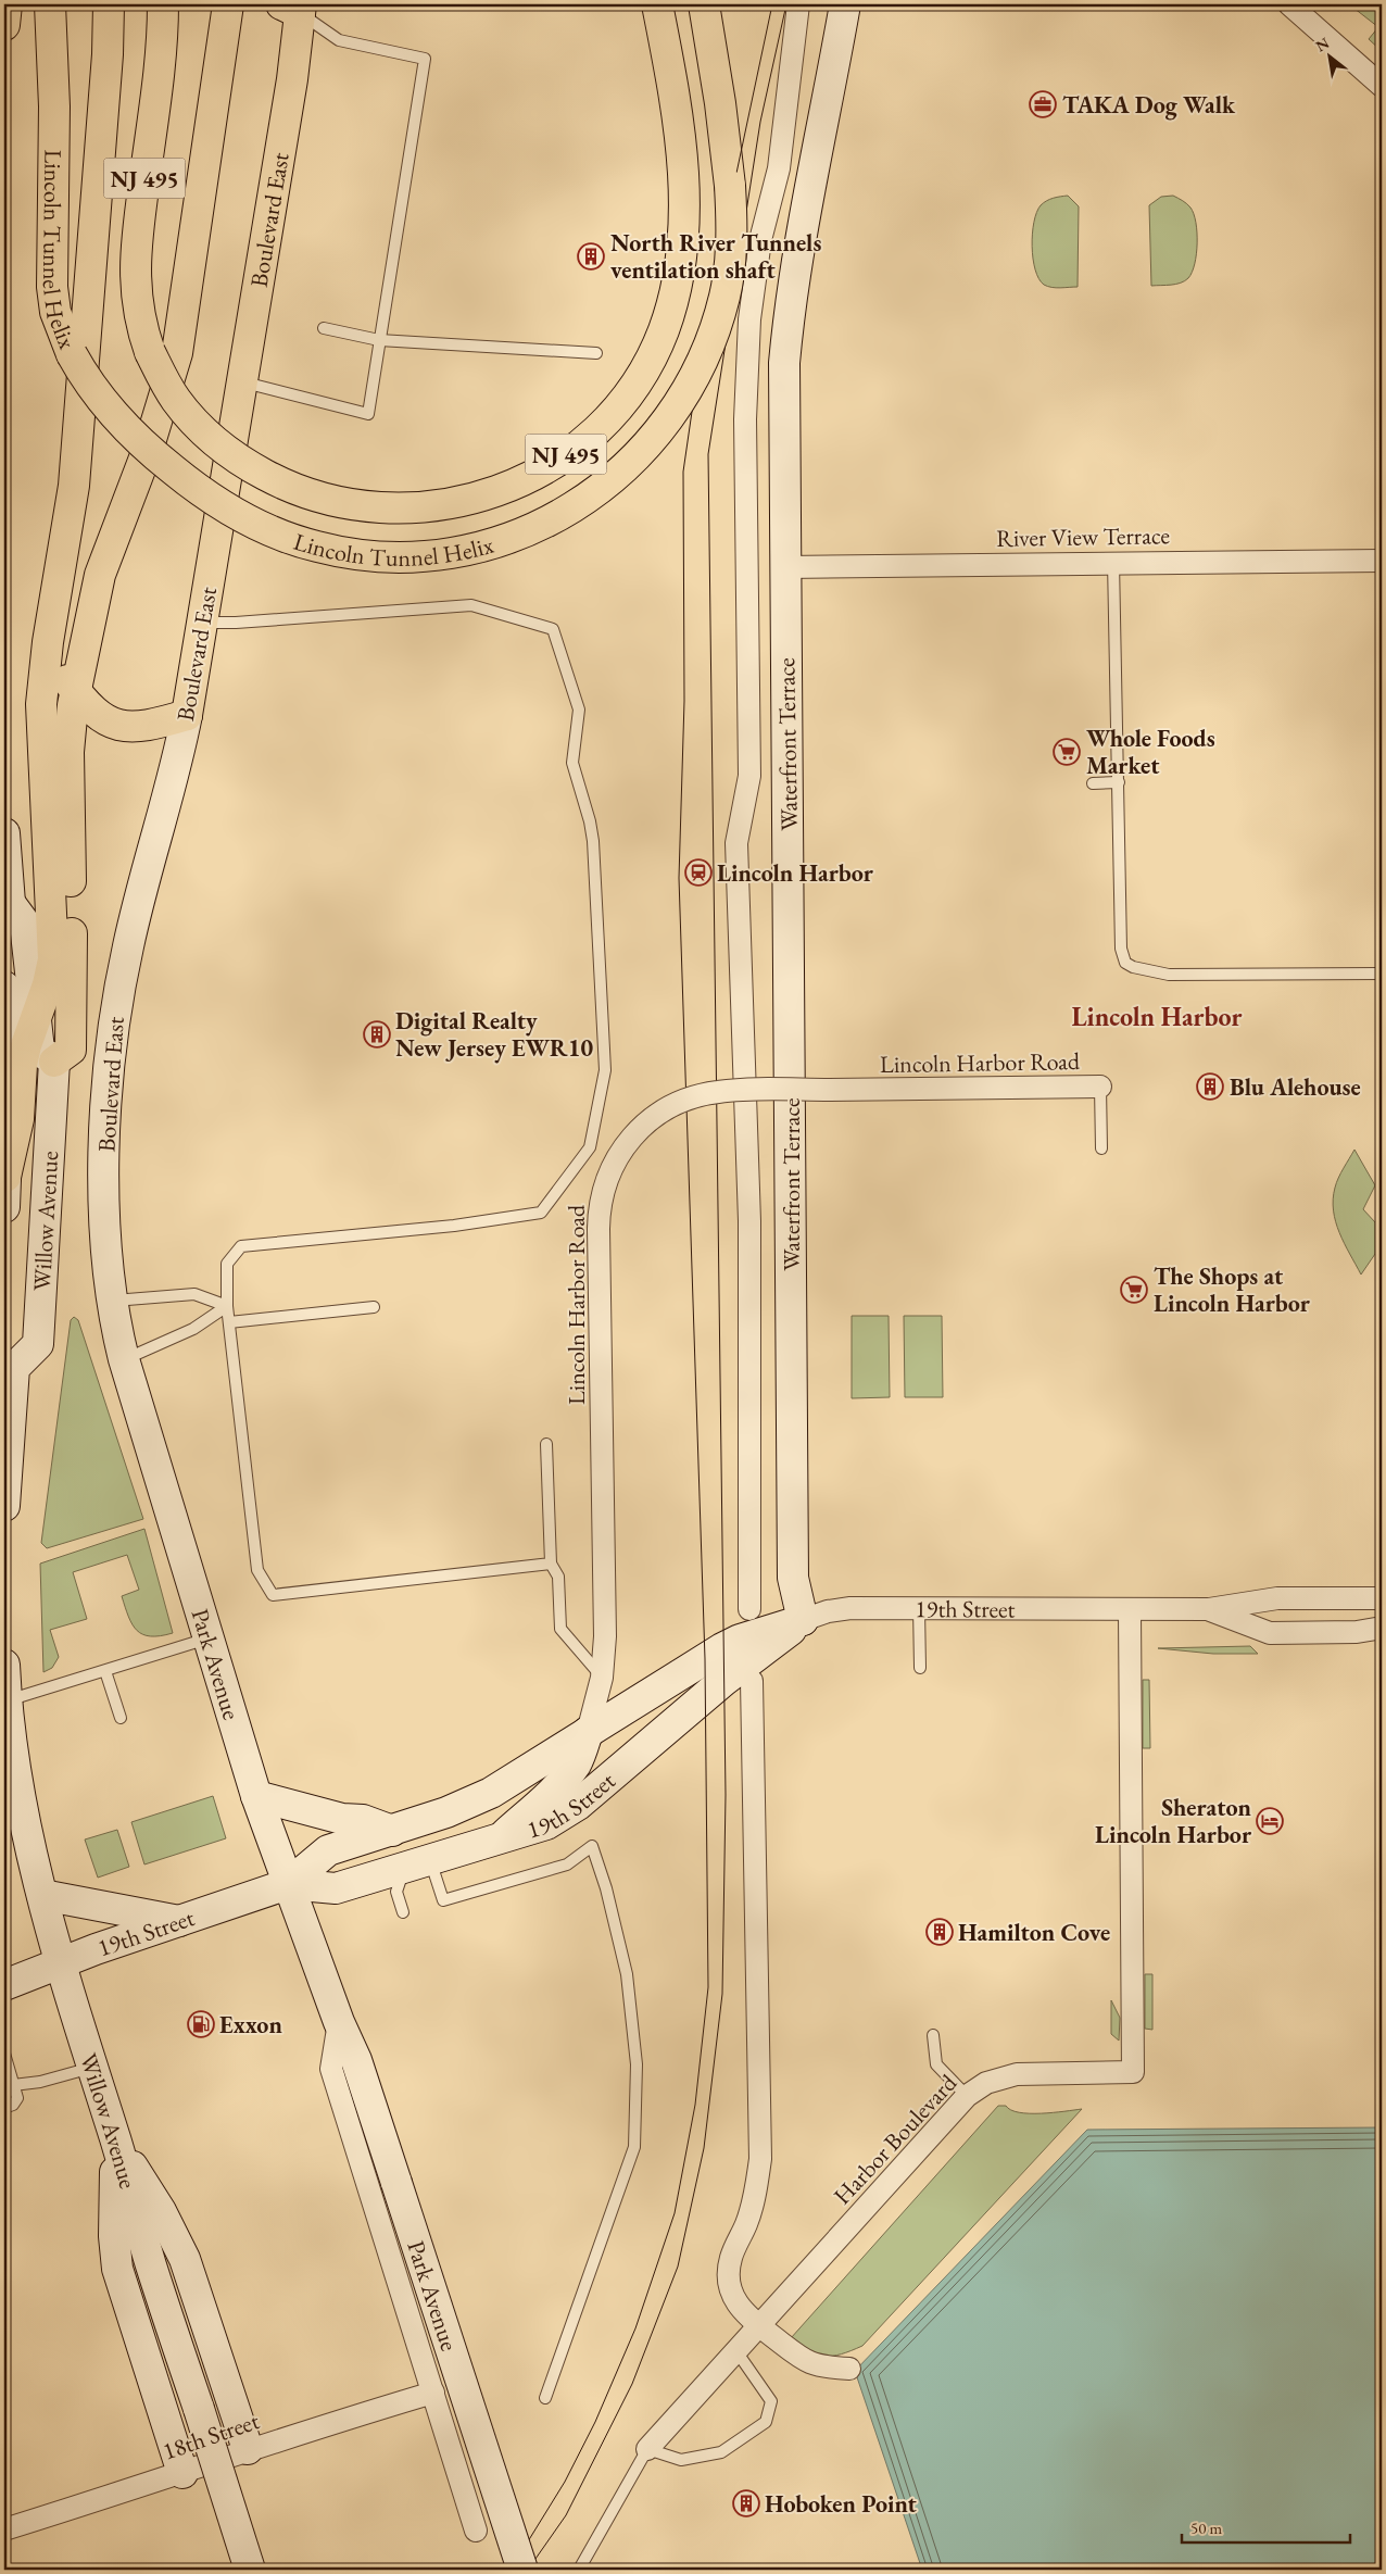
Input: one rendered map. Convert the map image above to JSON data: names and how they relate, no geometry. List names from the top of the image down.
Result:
{
  "streets": {
    "main road": [
      "NJ 495",
      "Boulevard East",
      "Lincoln Tunnel Helix",
      "Waterfront Terrace",
      "Willow Avenue",
      "19th Street",
      "Park Avenue"
    ],
    "street": [
      "River View Terrace",
      "Lincoln Harbor Road",
      "Harbor Boulevard",
      "18th Street"
    ]
  },
  "crossings": [
    ["Boulevard East", "Park Avenue"],
    ["River View Terrace", "Waterfront Terrace"],
    ["Waterfront Terrace", "19th Street"],
    ["Lincoln Harbor Road", "19th Street"],
    ["Willow Avenue", "19th Street"],
    ["19th Street", "Park Avenue"],
    ["19th Street", "Harbor Boulevard"],
    ["Park Avenue", "18th Street"]
  ],
  "districts": ["Lincoln Harbor"],
  "places": {
    "office": ["TAKA Dog Walk"],
    "building": [
      "North River Tunnels ventilation shaft",
      "Digital Realty New Jersey EWR10",
      "Blu Alehouse",
      "Hamilton Cove",
      "Hoboken Point"
    ],
    "supermarket": ["Whole Foods Market", "The Shops at Lincoln Harbor"],
    "station": ["Lincoln Harbor"],
    "hotel": ["Sheraton Lincoln Harbor"],
    "fuel station": ["Exxon"]
  },
  "scale_bar": "50 m",
  "north": "top left"
}
